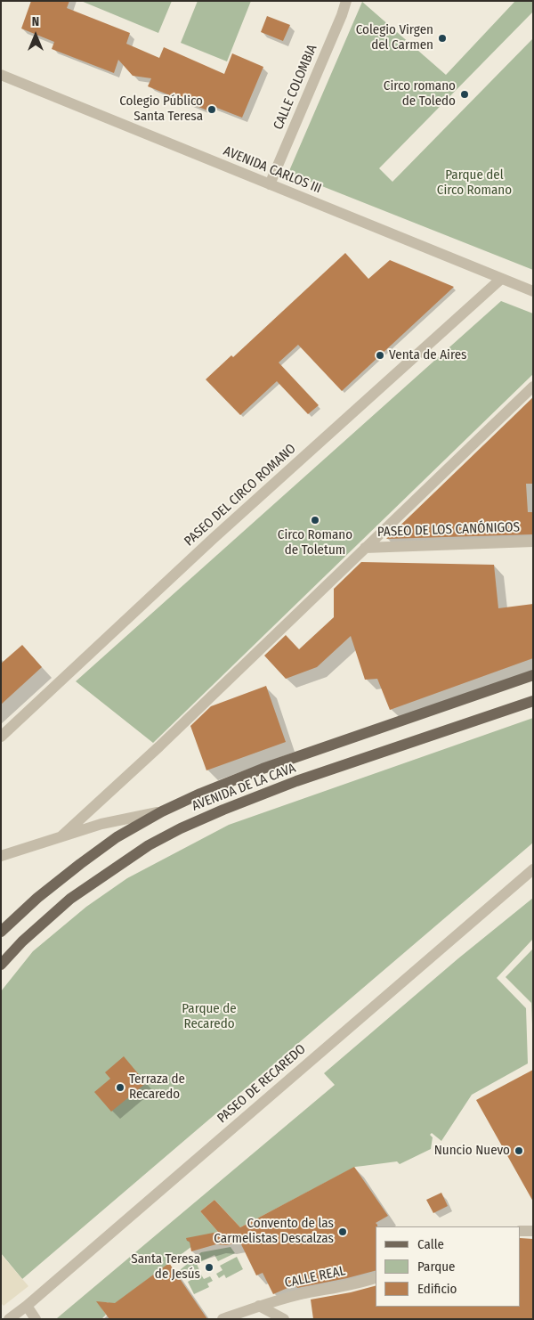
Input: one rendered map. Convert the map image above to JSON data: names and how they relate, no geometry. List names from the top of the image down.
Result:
{
  "streets": {
    "main road": ["AVENIDA DE LA CAVA"],
    "street": [
      "CALLE COLOMBIA",
      "AVENIDA CARLOS III",
      "PASEO DEL CIRCO ROMANO",
      "PASEO DE LOS CANÓNIGOS",
      "PASEO DE RECAREDO",
      "CALLE REAL"
    ]
  },
  "crossings": [
    ["CALLE COLOMBIA", "AVENIDA CARLOS III"],
    ["AVENIDA CARLOS III", "PASEO DEL CIRCO ROMANO"]
  ],
  "parks": ["Parque del Circo Romano", "Parque de Recaredo"],
  "places": [
    "Colegio Virgen del Carmen",
    "Circo romano de Toledo",
    "Colegio Público Santa Teresa",
    "Venta de Aires",
    "Circo Romano de Toletum",
    "Terraza de Recaredo",
    "Nuncio Nuevo",
    "Convento de las Carmelistas Descalzas",
    "Santa Teresa de Jesús"
  ],
  "legend": ["Calle", "Parque", "Edificio"],
  "north": "top"
}
